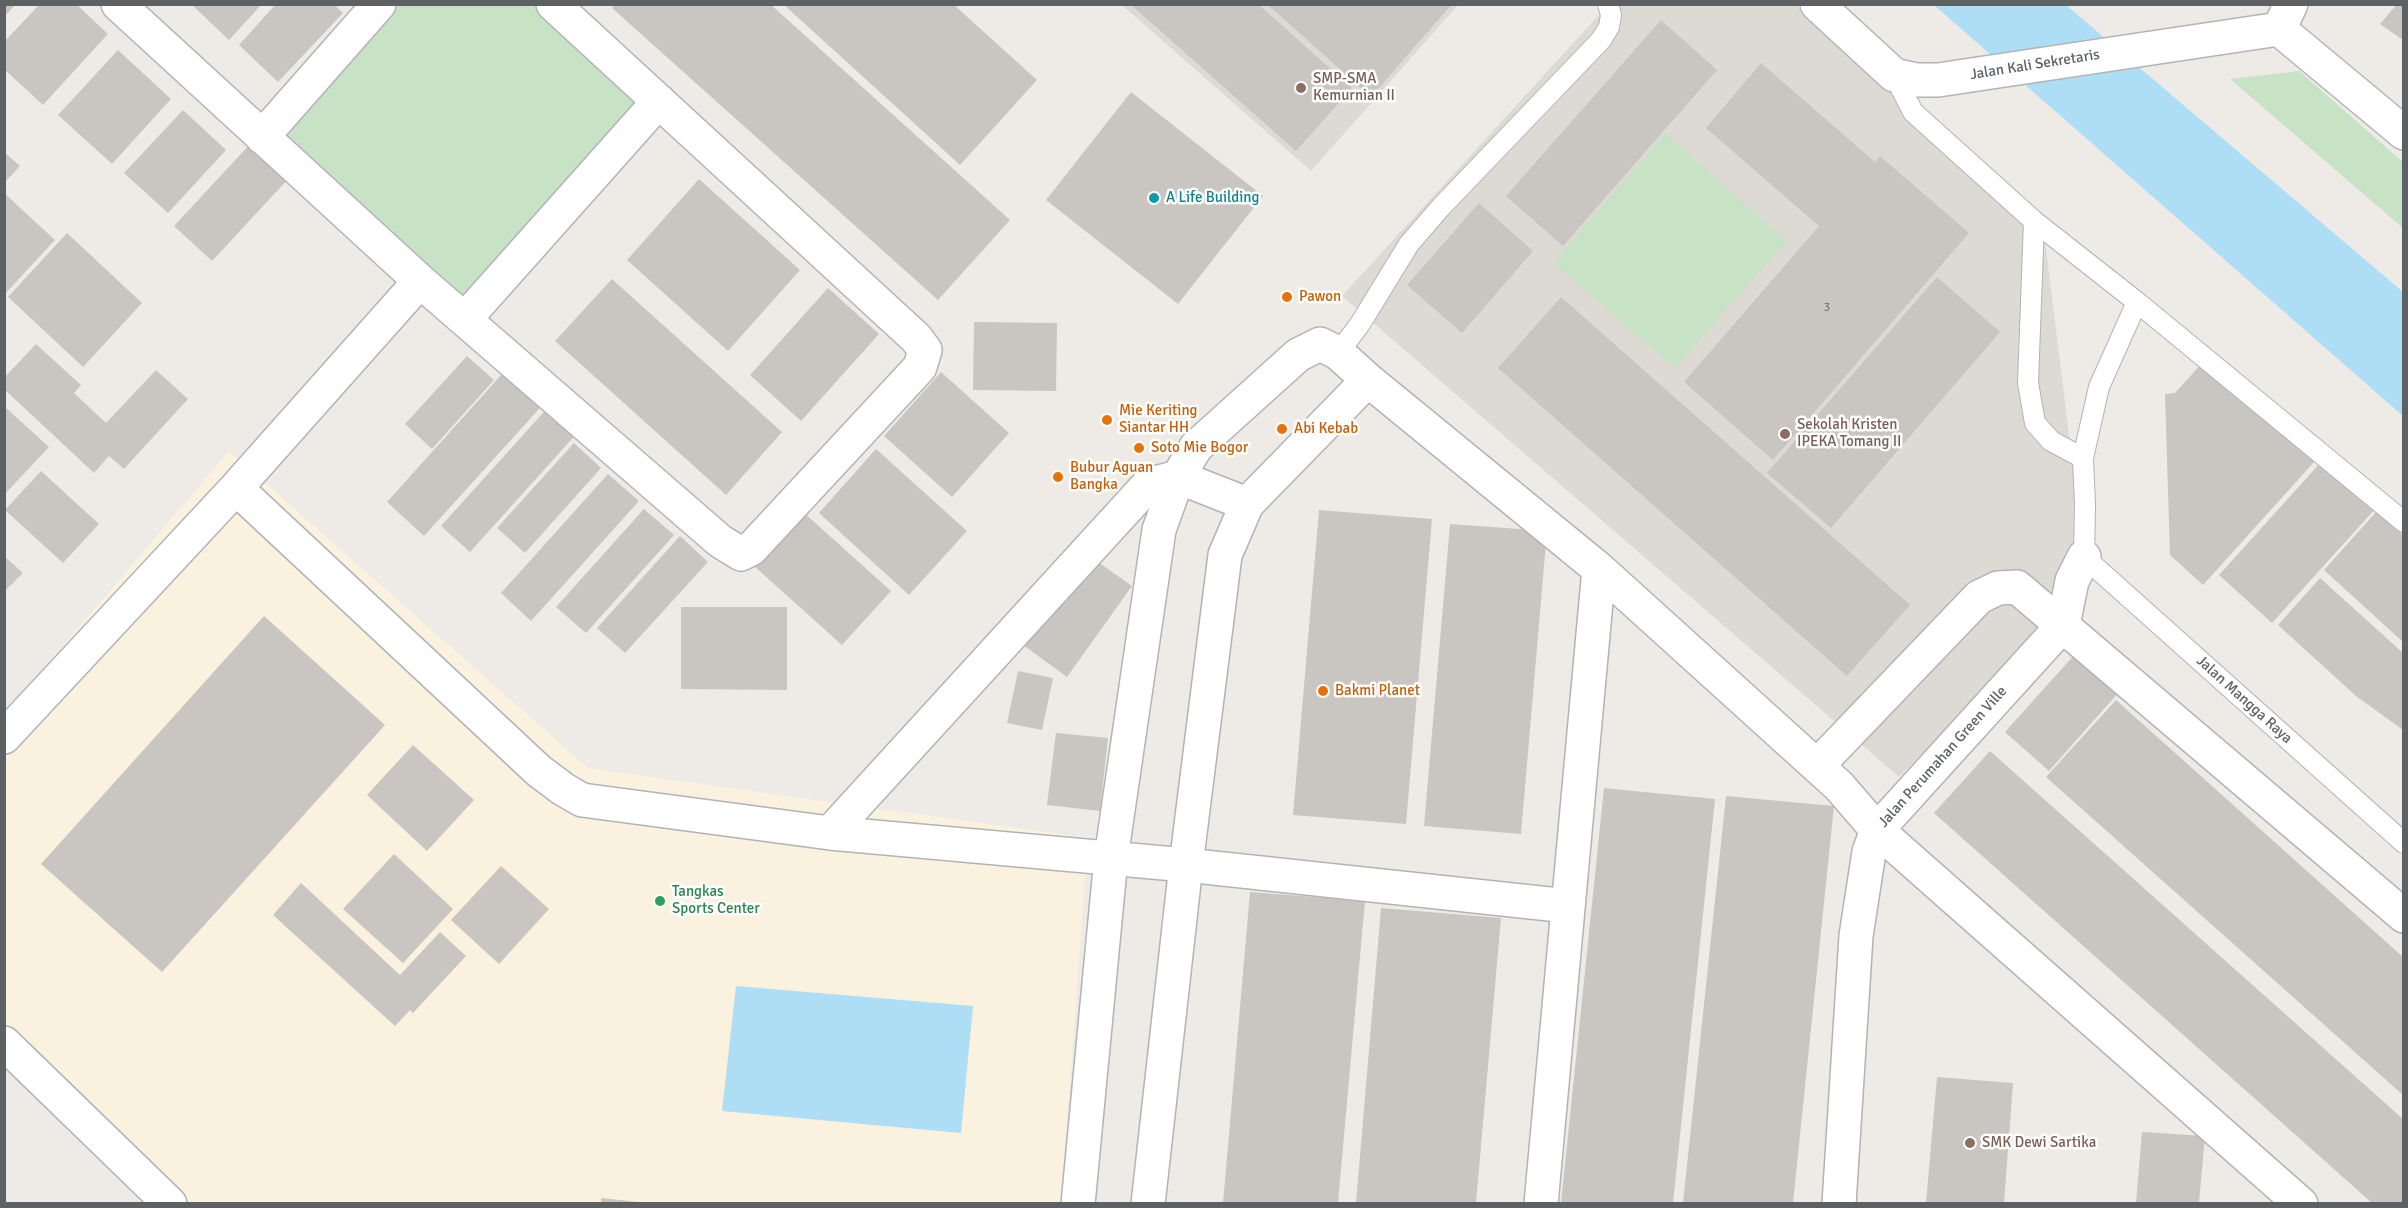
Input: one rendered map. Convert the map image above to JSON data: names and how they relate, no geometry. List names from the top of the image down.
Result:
{
  "streets": {
    "street": ["Jalan Kali Sekretaris", "Jalan Perumahan Green Ville"],
    "lane": ["Jalan Mangga Raya"]
  },
  "places": [
    "SMP-SMA Kemurnian II",
    "A Life Building",
    "Pawon",
    "Mie Keriting Siantar HH",
    "Abi Kebab",
    "Sekolah Kristen IPEKA Tomang II",
    "Soto Mie Bogor",
    "Bubur Aguan Bangka",
    "Bakmi Planet",
    "Tangkas Sports Center",
    "SMK Dewi Sartika"
  ],
  "house_numbers": ["3"]
}
